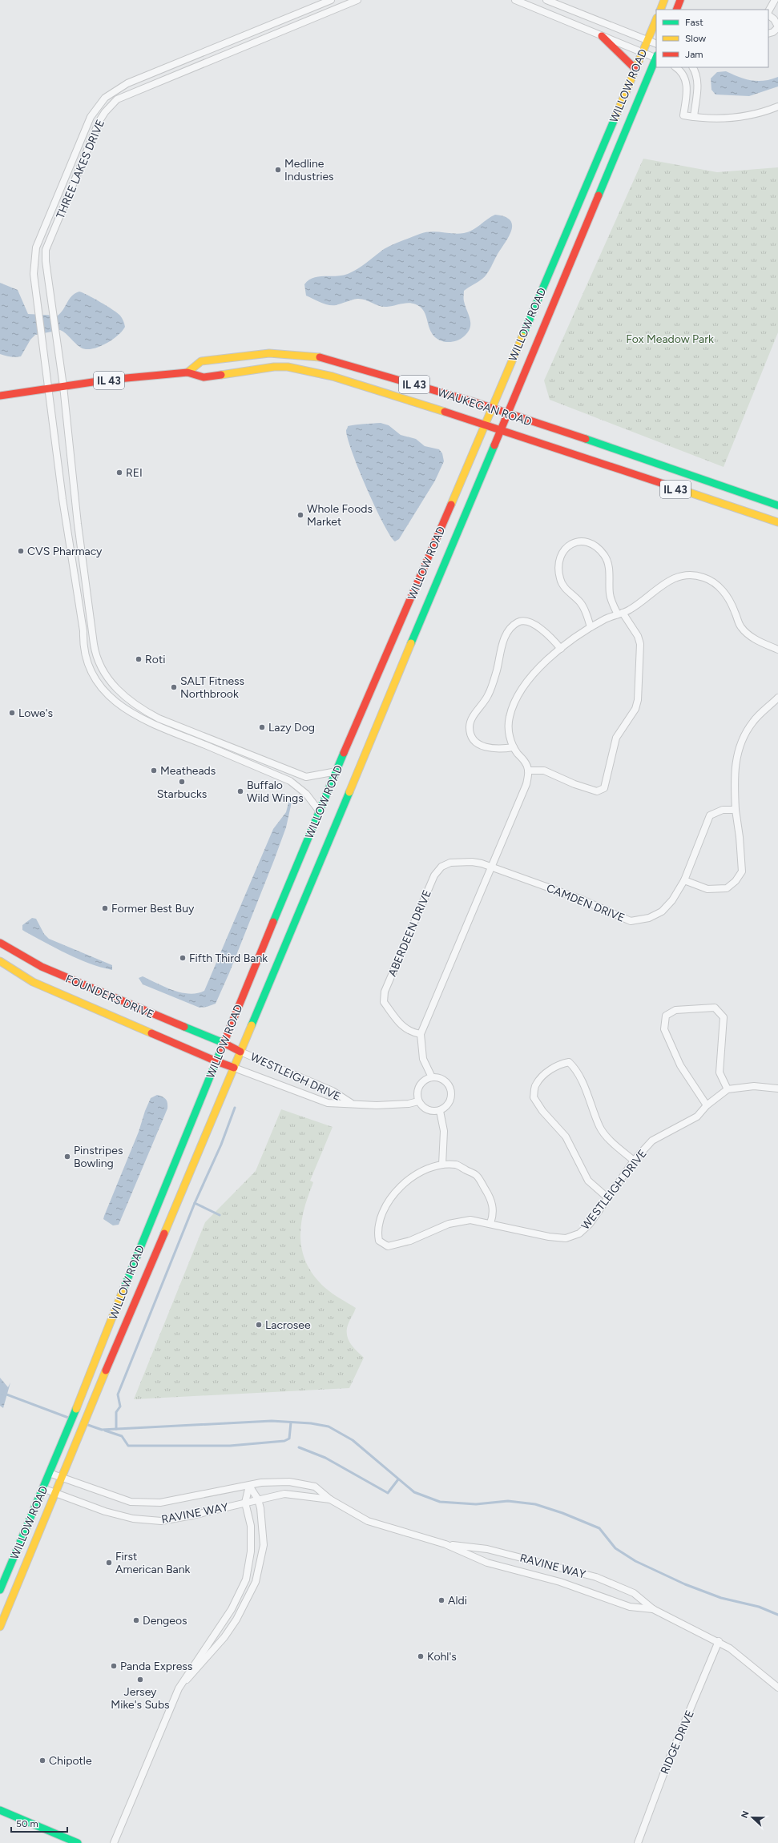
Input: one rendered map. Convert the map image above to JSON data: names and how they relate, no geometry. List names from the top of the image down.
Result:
{
  "streets": {
    "main road": [
      "WILLOW ROAD",
      "IL 43",
      "WAUKEGAN ROAD",
      "FOUNDERS DRIVE"
    ],
    "street": [
      "THREE LAKES DRIVE",
      "CAMDEN DRIVE",
      "ABERDEEN DRIVE",
      "WESTLEIGH DRIVE",
      "RAVINE WAY",
      "RIDGE DRIVE"
    ]
  },
  "crossings": [
    ["WILLOW ROAD", "THREE LAKES DRIVE"],
    ["WILLOW ROAD", "WAUKEGAN ROAD"],
    ["WILLOW ROAD", "FOUNDERS DRIVE"],
    ["WILLOW ROAD", "WESTLEIGH DRIVE"],
    ["WILLOW ROAD", "RAVINE WAY"],
    ["THREE LAKES DRIVE", "WAUKEGAN ROAD"],
    ["CAMDEN DRIVE", "ABERDEEN DRIVE"],
    ["FOUNDERS DRIVE", "WESTLEIGH DRIVE"],
    ["RAVINE WAY", "RIDGE DRIVE"]
  ],
  "parks": ["Fox Meadow Park"],
  "places": [
    "Medline Industries",
    "REI",
    "Whole Foods Market",
    "CVS Pharmacy",
    "Roti",
    "SALT Fitness Northbrook",
    "Lowe's",
    "Lazy Dog",
    "Meatheads",
    "Starbucks",
    "Buffalo Wild Wings",
    "Former Best Buy",
    "Fifth Third Bank",
    "Pinstripes Bowling",
    "Lacrosee",
    "First American Bank",
    "Aldi",
    "Dengeos",
    "Kohl's",
    "Panda Express",
    "Jersey Mike's Subs",
    "Chipotle"
  ],
  "legend": ["Fast", "Slow", "Jam"],
  "scale_bar": "50 m",
  "north": "left"
}
